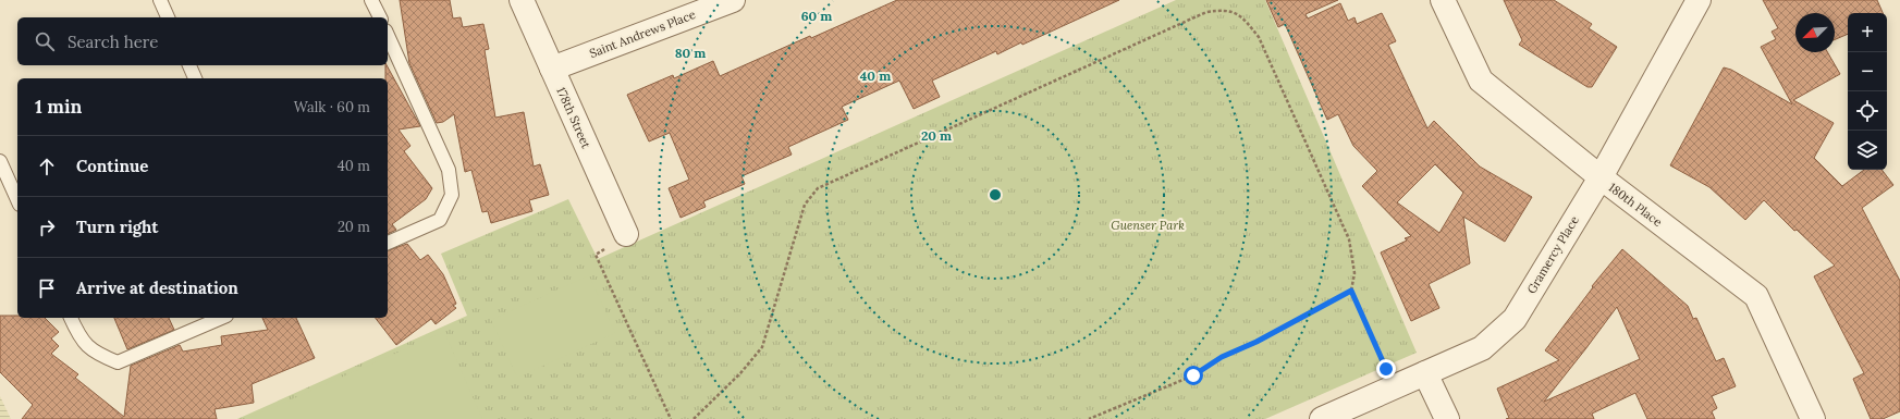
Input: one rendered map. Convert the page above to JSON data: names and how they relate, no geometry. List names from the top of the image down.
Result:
{
  "streets": {
    "street": [
      "Saint Andrews Place",
      "178th Street",
      "180th Place",
      "Gramercy Place"
    ]
  },
  "crossings": [
    ["Saint Andrews Place", "178th Street"],
    ["180th Place", "Gramercy Place"]
  ],
  "parks": ["Guenser Park"],
  "north": "bottom left",
  "page": {
    "map_buttons": ["+", "−"],
    "search": "Search here",
    "heading": ["1 min", "Walk · 60 m"],
    "list": [
      ["Continue", "40 m"],
      ["Turn right", "20 m"],
      "Arrive at destination"
    ]
  },
  "rings": [
    "60 m",
    "80 m",
    "40 m",
    "20 m"
  ]
}
